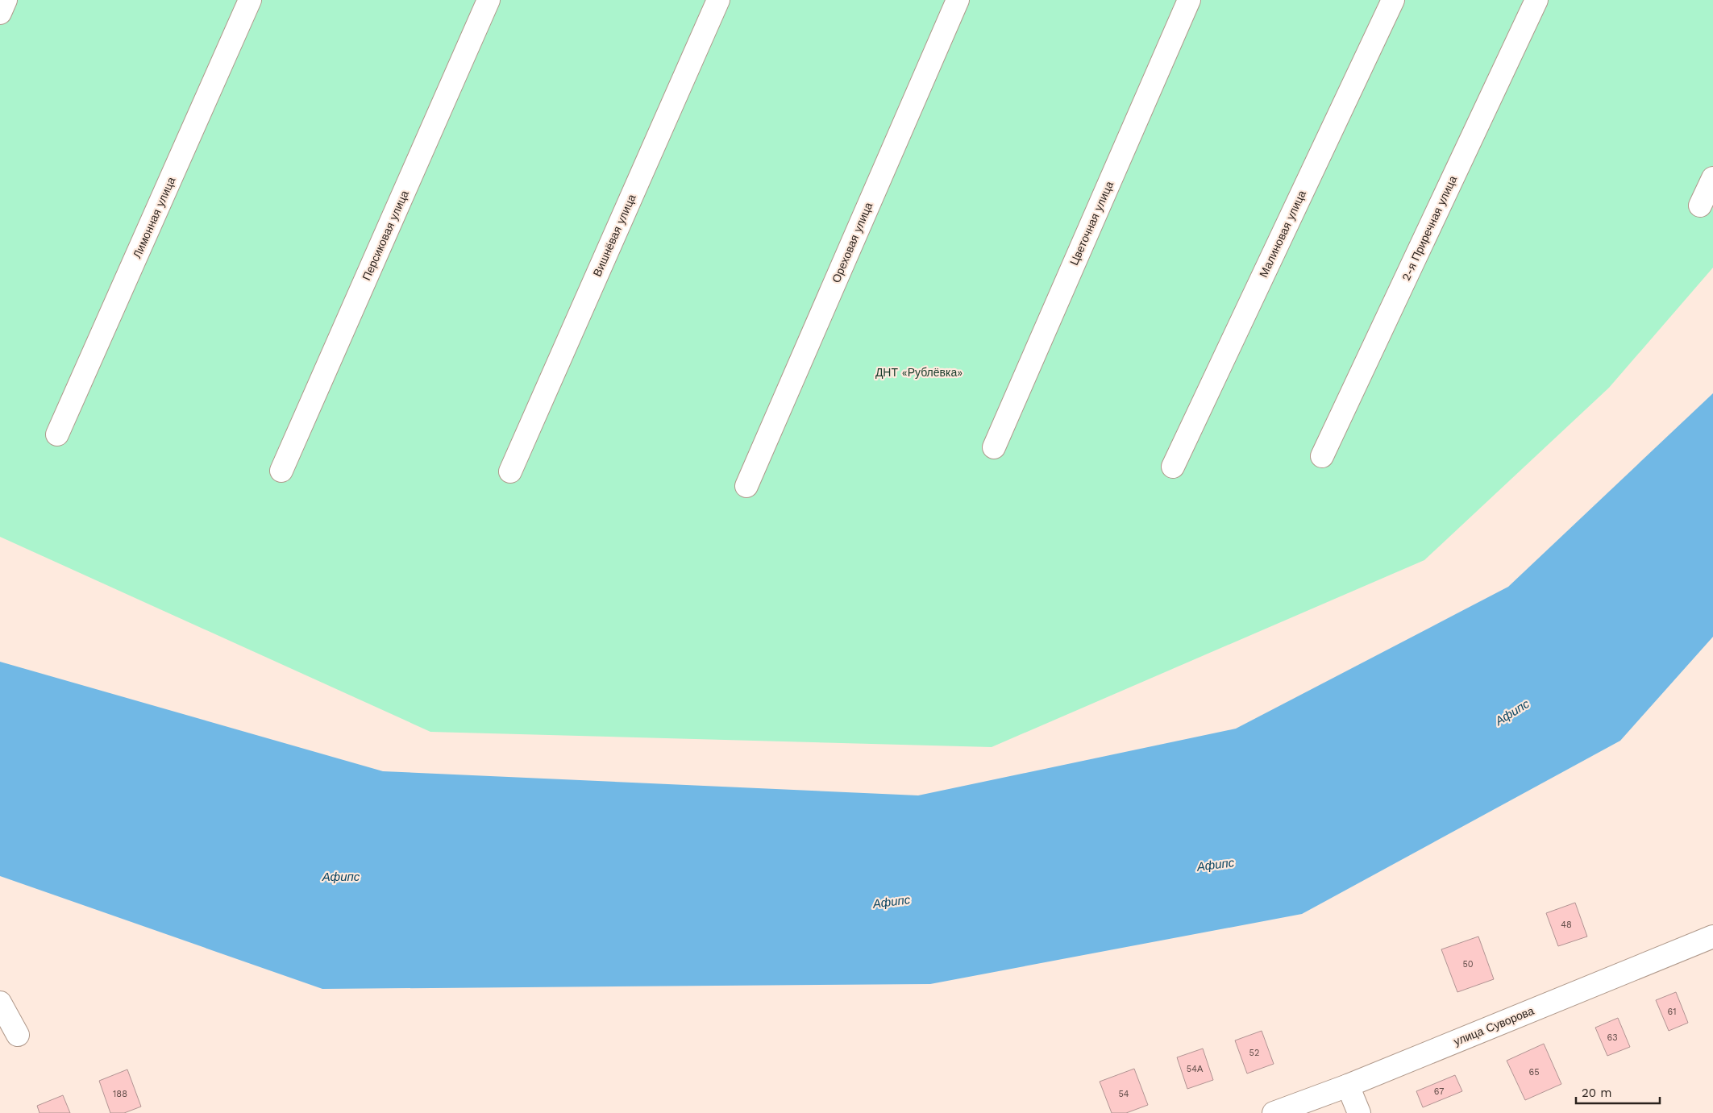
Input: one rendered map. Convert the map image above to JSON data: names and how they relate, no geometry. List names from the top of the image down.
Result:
{
  "streets": {
    "street": [
      "Лимонная улица",
      "Цветочная улица",
      "2-я Приречная улица",
      "Малиновая улица",
      "Персиковая улица",
      "Вишнёвая улица",
      "Ореховая улица",
      "улица Суворова"
    ]
  },
  "water": ["Афипс"],
  "parks": ["ДНТ «Рублёвка»"],
  "house_numbers": [
    "48",
    "50",
    "61",
    "63",
    "52",
    "54А",
    "65",
    "67",
    "188",
    "54"
  ],
  "scale_bar": "20 m"
}
